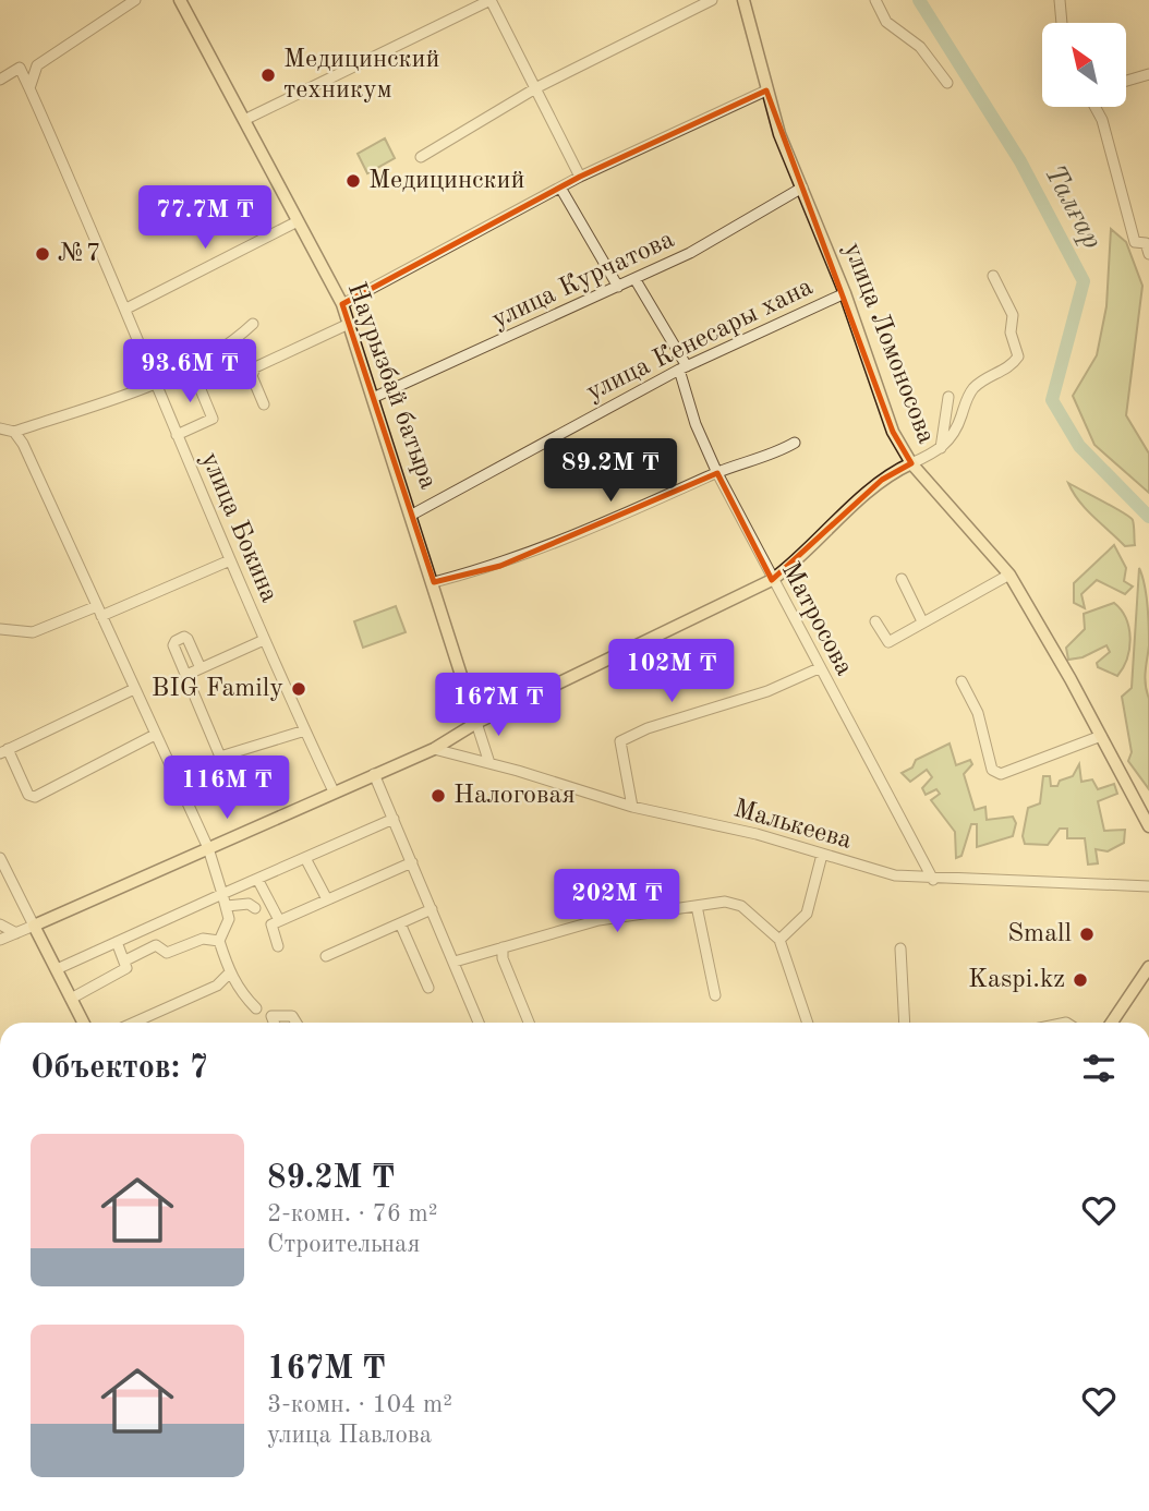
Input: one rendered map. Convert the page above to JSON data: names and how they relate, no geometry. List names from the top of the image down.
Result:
{
  "streets": {
    "main road": ["улица Ломоносова", "Наурызбай батыра"],
    "street": [
      "улица Курчатова",
      "улица Кенесары хана",
      "улица Бокина",
      "Матросова",
      "Малькеева"
    ]
  },
  "crossings": [
    ["улица Курчатова", "улица Ломоносова"],
    ["улица Курчатова", "Наурызбай батыра"],
    ["улица Курчатова", "Матросова"],
    ["улица Кенесары хана", "улица Ломоносова"],
    ["улица Кенесары хана", "Наурызбай батыра"],
    ["улица Кенесары хана", "Матросова"],
    ["Матросова", "Малькеева"]
  ],
  "water": ["Талғар"],
  "places": [
    "Медицинский техникум",
    "Медицинский",
    "№7",
    "BIG Family",
    "Налоговая",
    "Small",
    "Kaspi.kz"
  ],
  "north": "top left",
  "page": {
    "price": [
      "77.7M ₸",
      "93.6M ₸",
      "89.2M ₸",
      "102M ₸",
      "167M ₸",
      "116M ₸",
      "202M ₸"
    ],
    "heading": "Объектов: 7",
    "list": [
      {
        "name": "89.2M ₸",
        "note": "2-комн. · 76 m² · Строительная"
      },
      {
        "name": "167M ₸",
        "note": "3-комн. · 104 m² · улица Павлова"
      }
    ]
  }
}
